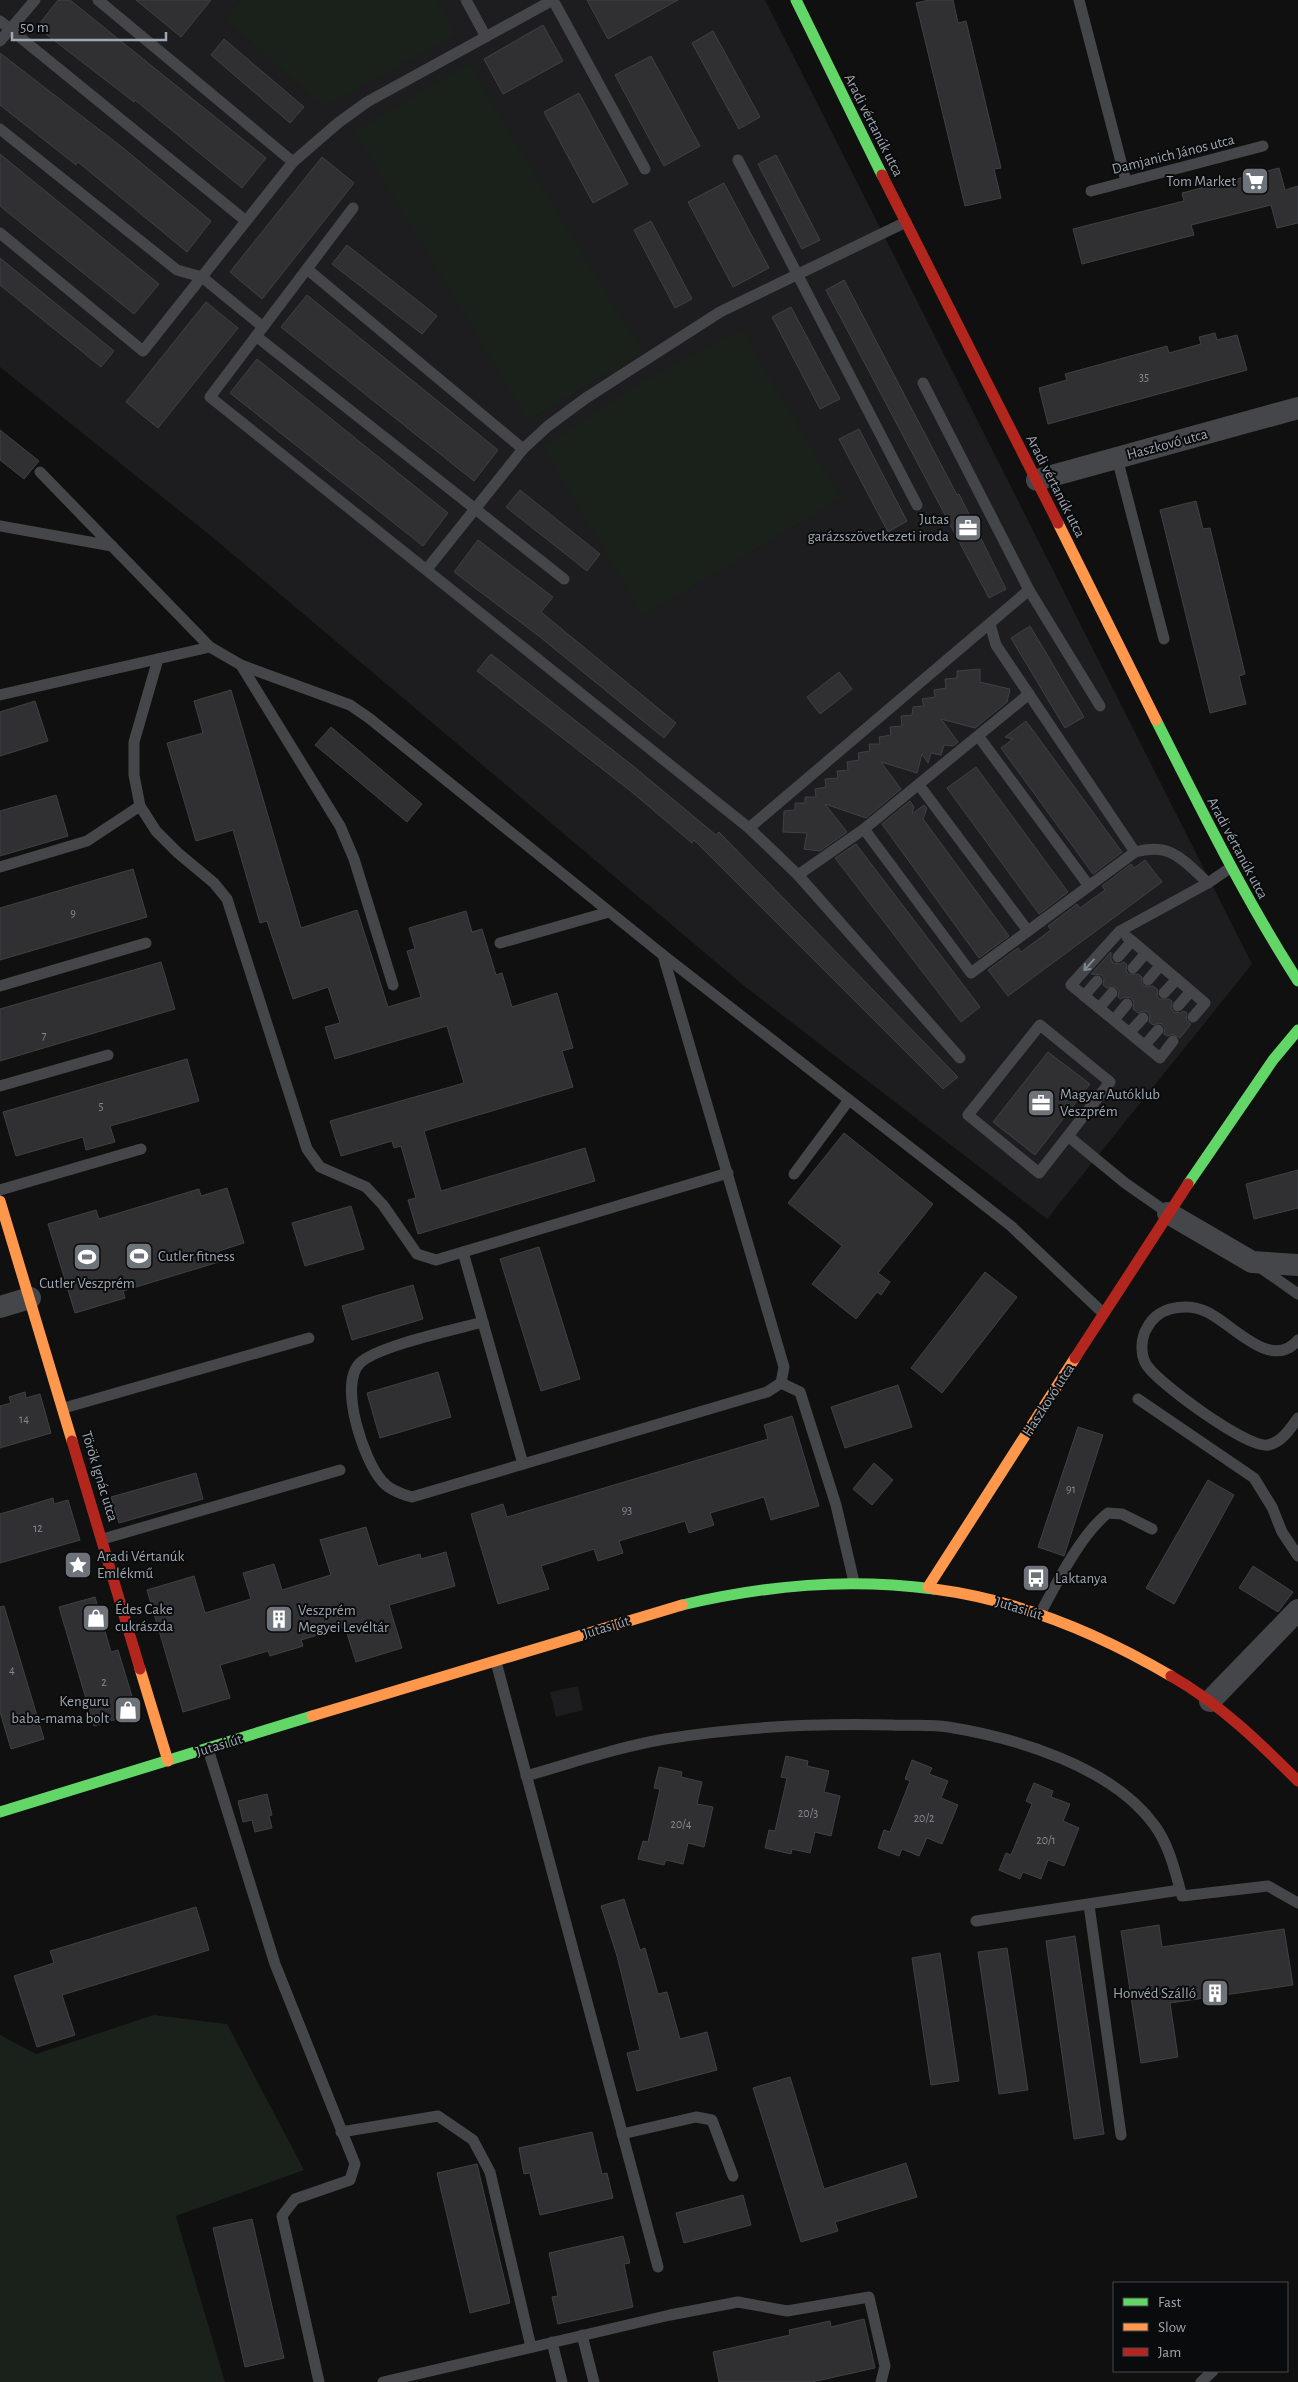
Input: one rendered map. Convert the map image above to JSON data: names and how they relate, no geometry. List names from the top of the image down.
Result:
{
  "streets": {
    "street": [
      "Aradi vértanúk utca",
      "Haszkovó utca",
      "Török Ignác utca",
      "Jutasi út"
    ],
    "lane": ["Damjanich János utca"]
  },
  "crossings": [
    ["Aradi vértanúk utca", "Haszkovó utca"],
    ["Haszkovó utca", "Jutasi út"],
    ["Török Ignác utca", "Jutasi út"]
  ],
  "places": {
    "supermarket": ["Tom Market"],
    "office": ["Jutas garázsszövetkezeti iroda", "Magyar Autóklub Veszprém"],
    "sports": ["Cutler fitness", "Cutler Veszprém"],
    "place": ["Aradi Vértanúk Emlékmű"],
    "bus stop": ["Laktanya"],
    "shop": ["Édes Cake cukrászda", "Kenguru baba-mama bolt"],
    "building": ["Veszprém Megyei Levéltár", "Honvéd Szálló"]
  },
  "house_numbers": [
    "35",
    "9",
    "7",
    "5",
    "14",
    "91",
    "93",
    "12",
    "4",
    "2",
    "20/3",
    "20/2",
    "20/4",
    "20/1"
  ],
  "legend": ["Fast", "Slow", "Jam"],
  "scale_bar": "50 m"
}
